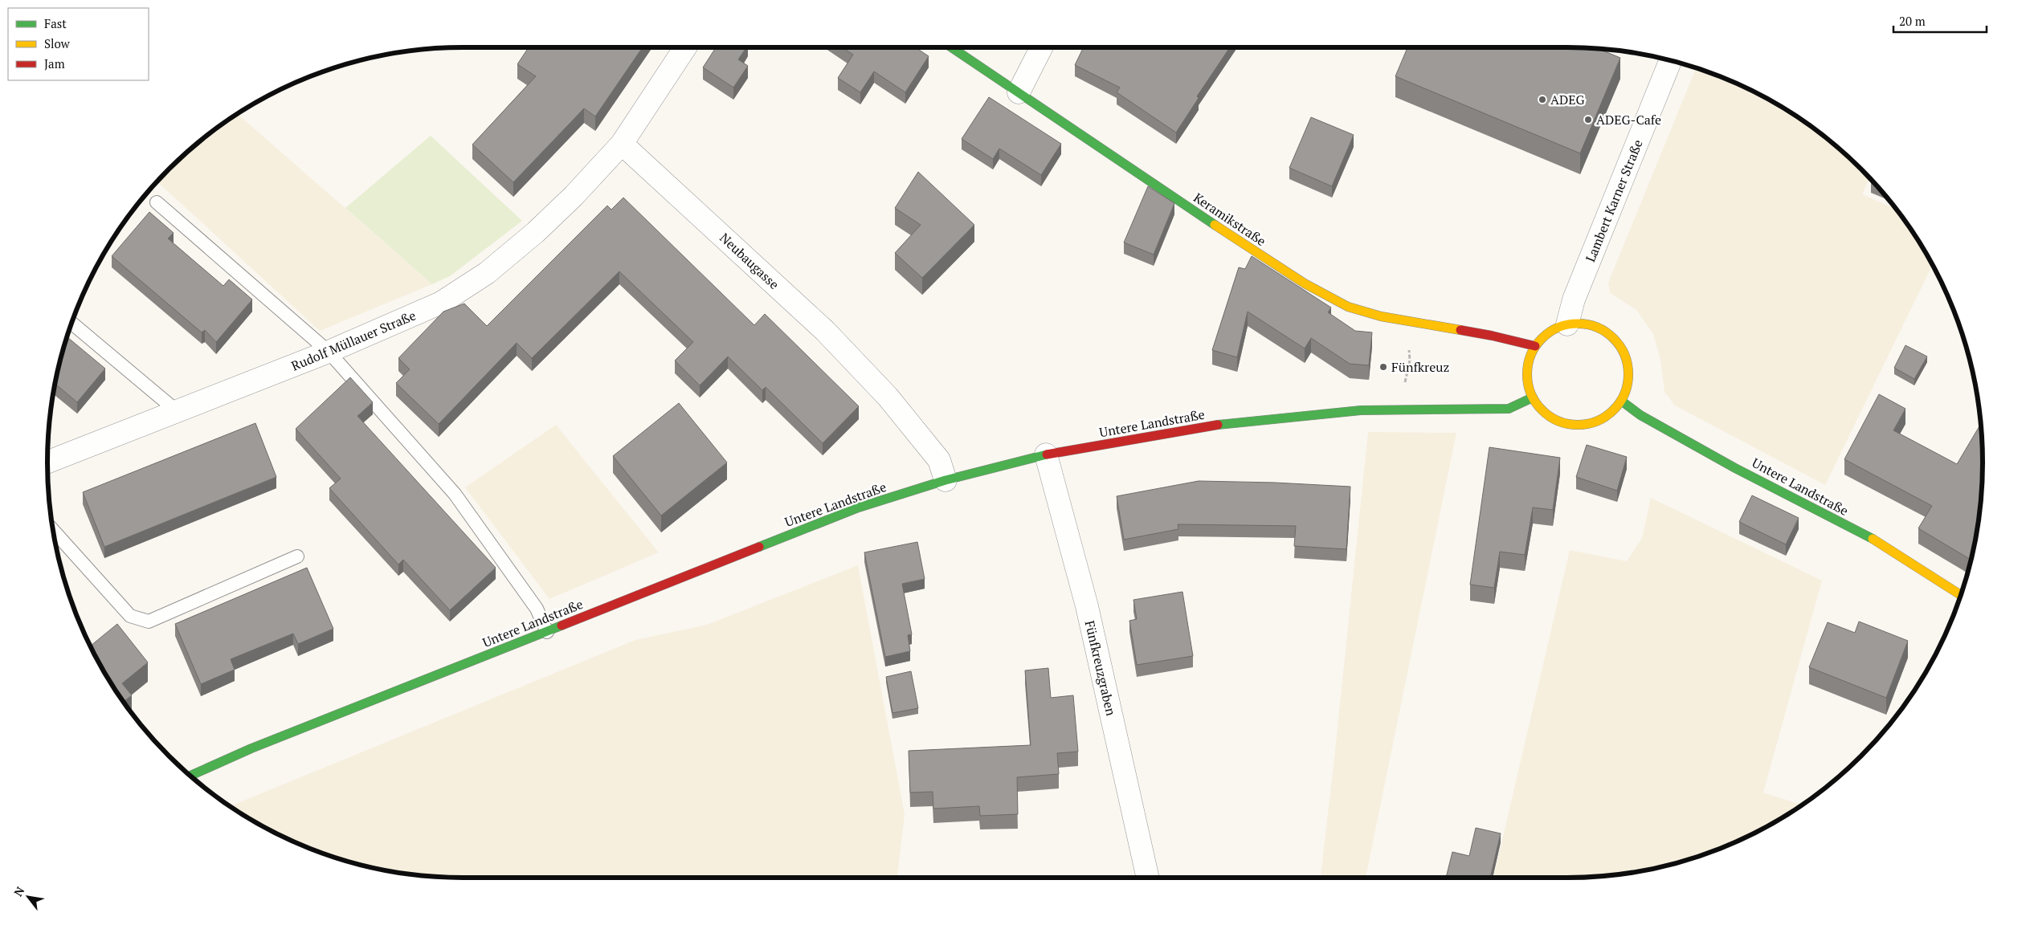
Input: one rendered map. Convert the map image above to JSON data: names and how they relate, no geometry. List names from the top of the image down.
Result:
{
  "streets": {
    "street": [
      "Lambert Karner Straße",
      "Keramikstraße",
      "Neubaugasse",
      "Rudolf Müllauer Straße",
      "Untere Landstraße",
      "Fünfkreuzgraben"
    ]
  },
  "crossings": [
    ["Lambert Karner Straße", "Keramikstraße"],
    ["Lambert Karner Straße", "Untere Landstraße"],
    ["Keramikstraße", "Untere Landstraße"],
    ["Neubaugasse", "Rudolf Müllauer Straße"],
    ["Neubaugasse", "Untere Landstraße"],
    ["Untere Landstraße", "Fünfkreuzgraben"]
  ],
  "places": ["ADEG", "ADEG-Cafe", "Fünfkreuz"],
  "legend": ["Fast", "Slow", "Jam"],
  "scale_bar": "20 m",
  "north": "top left"
}
